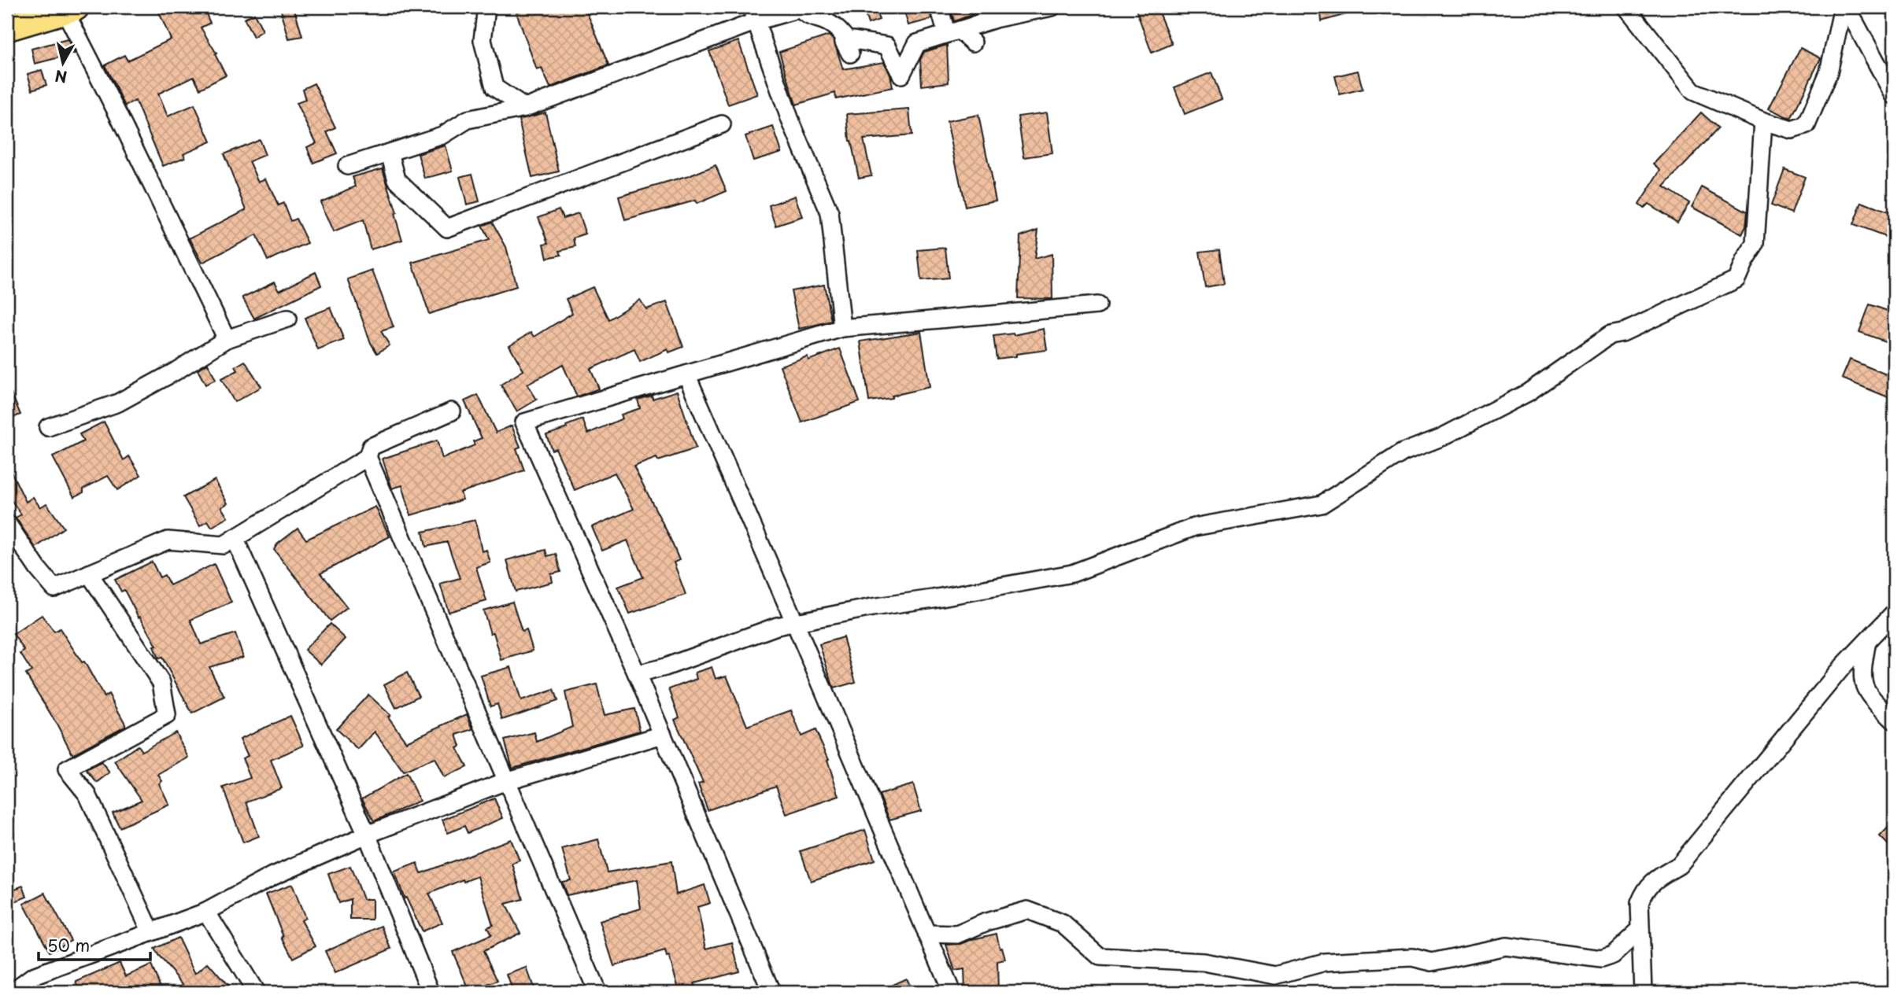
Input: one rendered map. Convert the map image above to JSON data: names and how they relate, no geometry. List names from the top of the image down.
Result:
{
  "scale_bar": "50 m",
  "north": "bottom"
}
